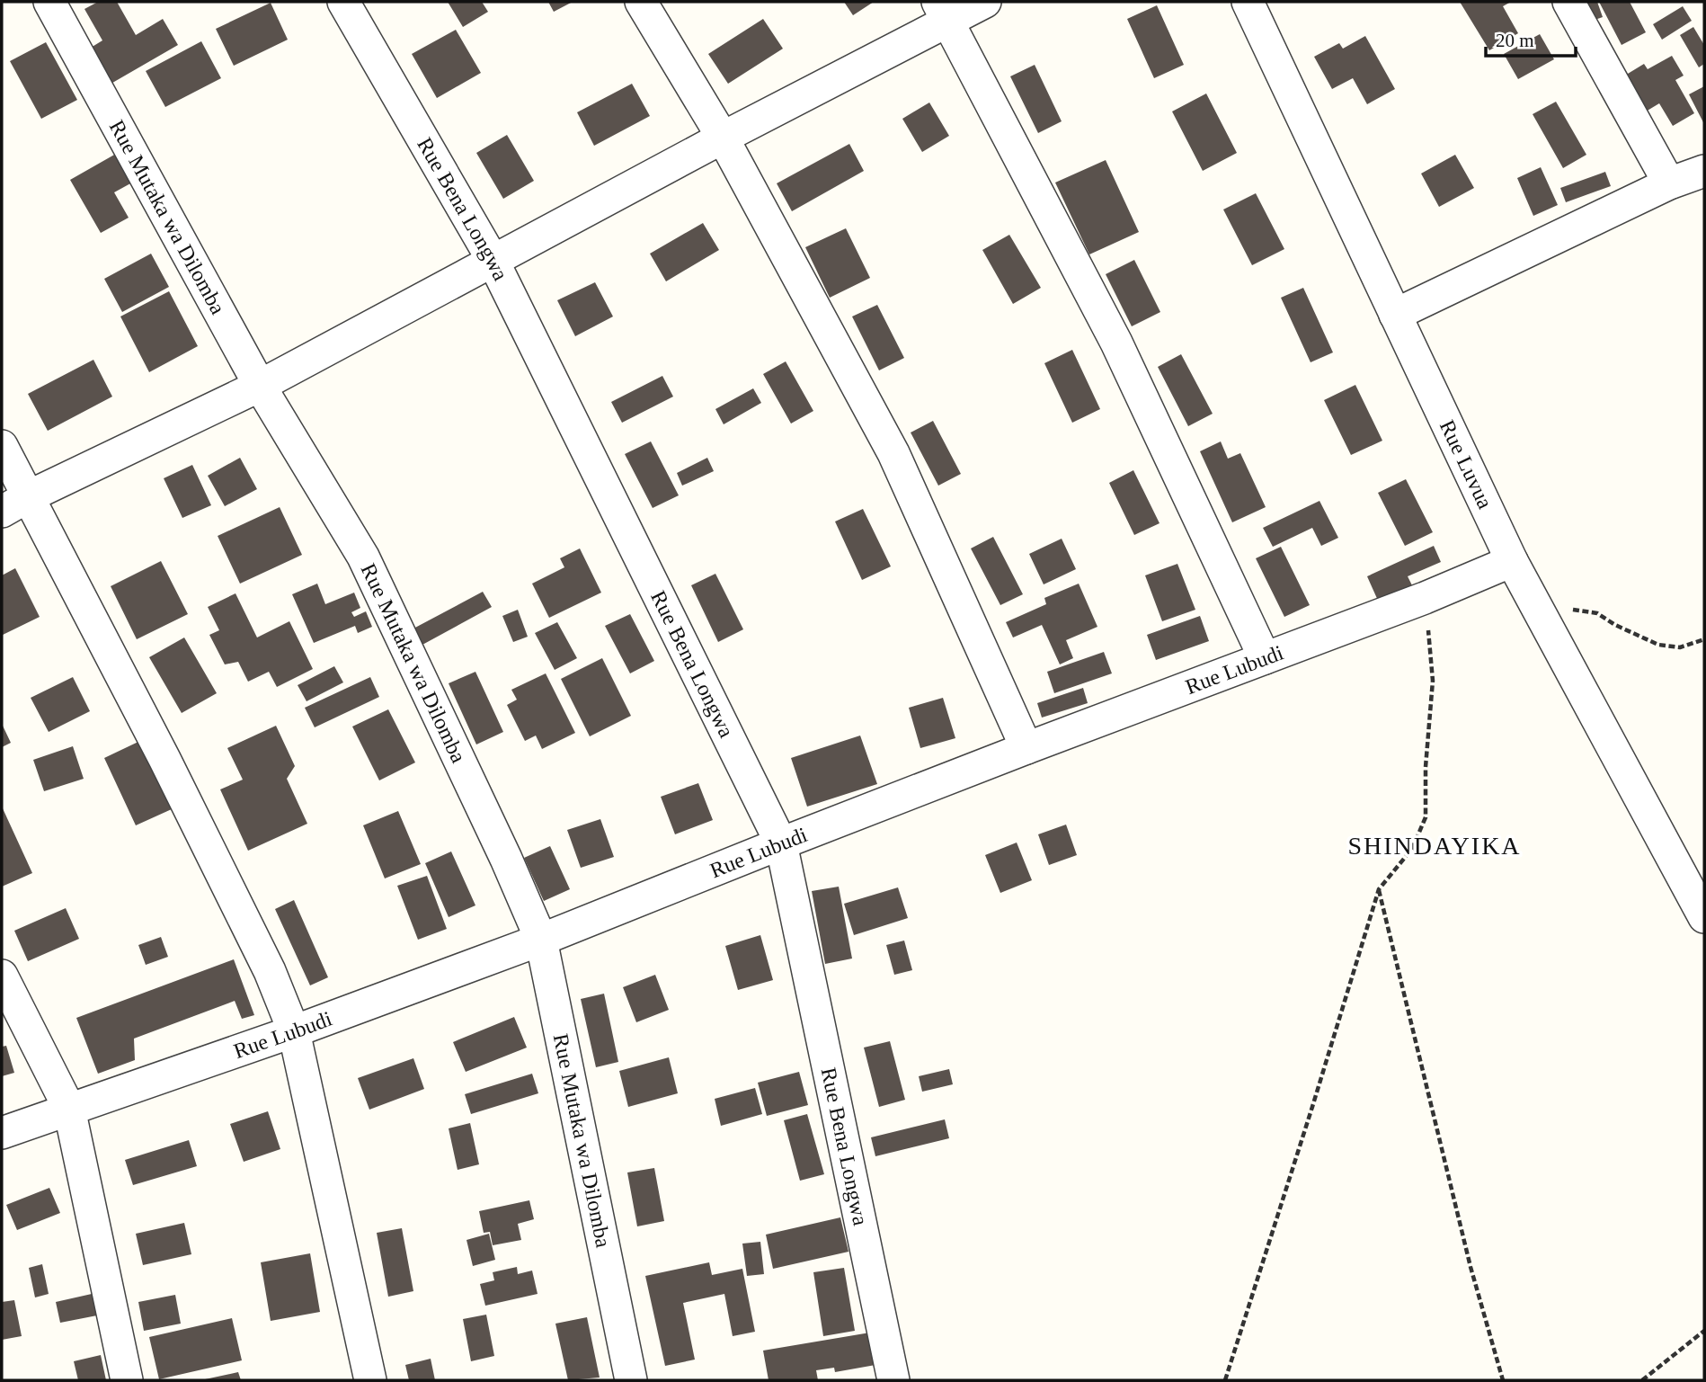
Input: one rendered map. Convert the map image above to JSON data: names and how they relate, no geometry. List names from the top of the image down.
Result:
{
  "streets": {
    "street": [
      "Rue Bena Longwa",
      "Rue Mutaka wa Dilomba",
      "Rue Luvua",
      "Rue Lubudi"
    ]
  },
  "crossings": [
    ["Rue Bena Longwa", "Rue Lubudi"],
    ["Rue Mutaka wa Dilomba", "Rue Lubudi"],
    ["Rue Luvua", "Rue Lubudi"]
  ],
  "districts": ["SHINDAYIKA"],
  "scale_bar": "20 m"
}
